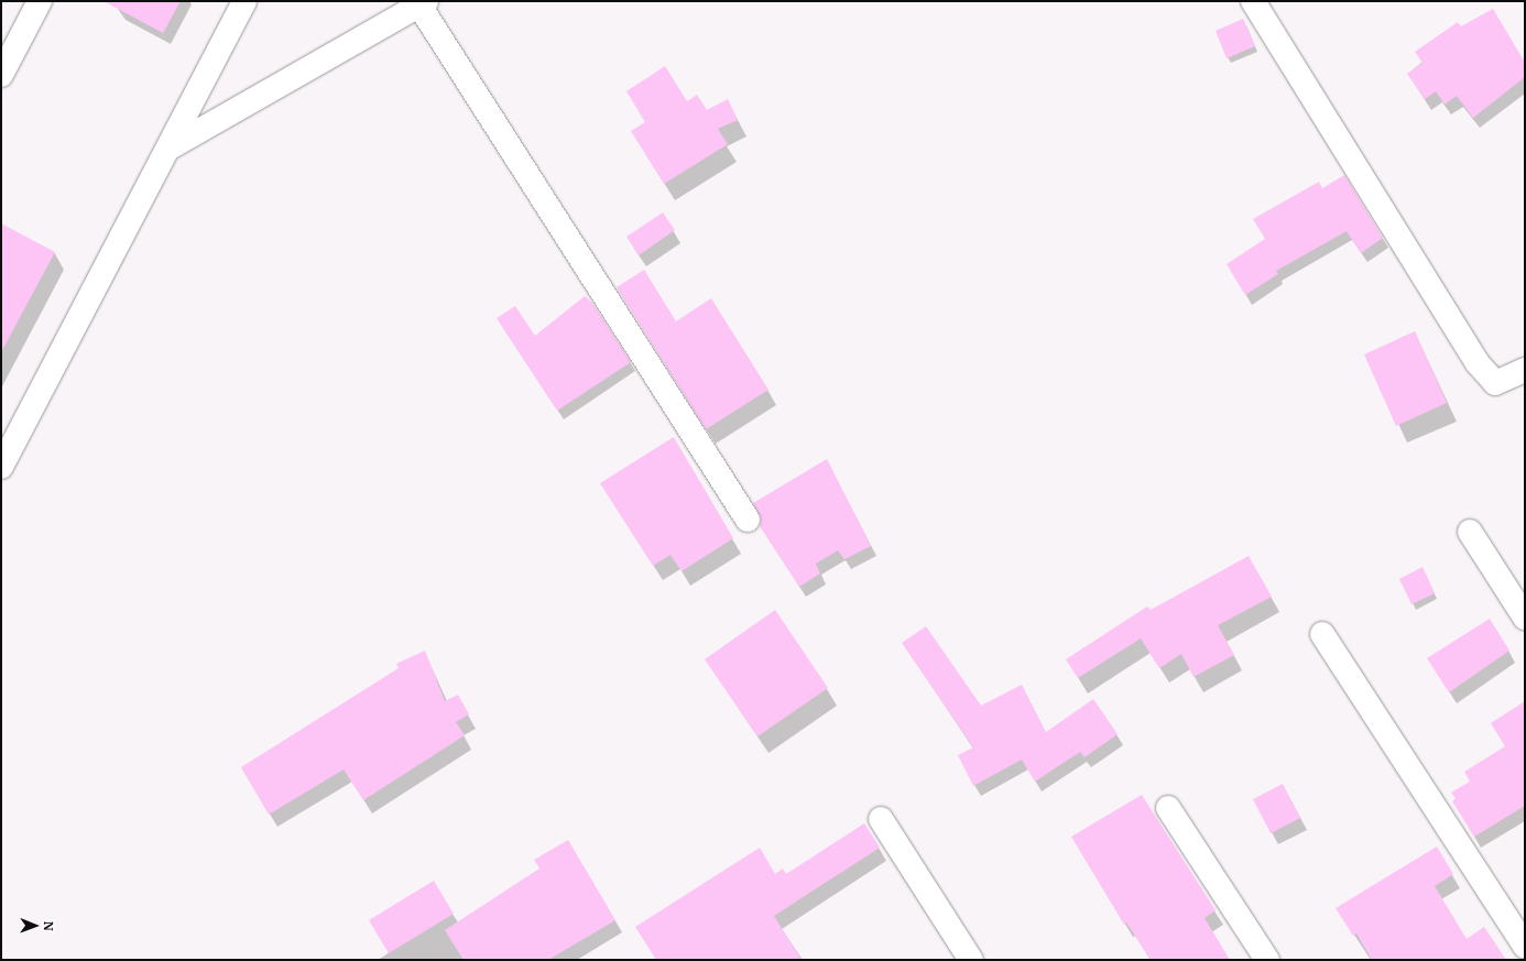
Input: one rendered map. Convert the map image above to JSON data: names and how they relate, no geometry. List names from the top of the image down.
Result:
{
  "north": "right"
}
